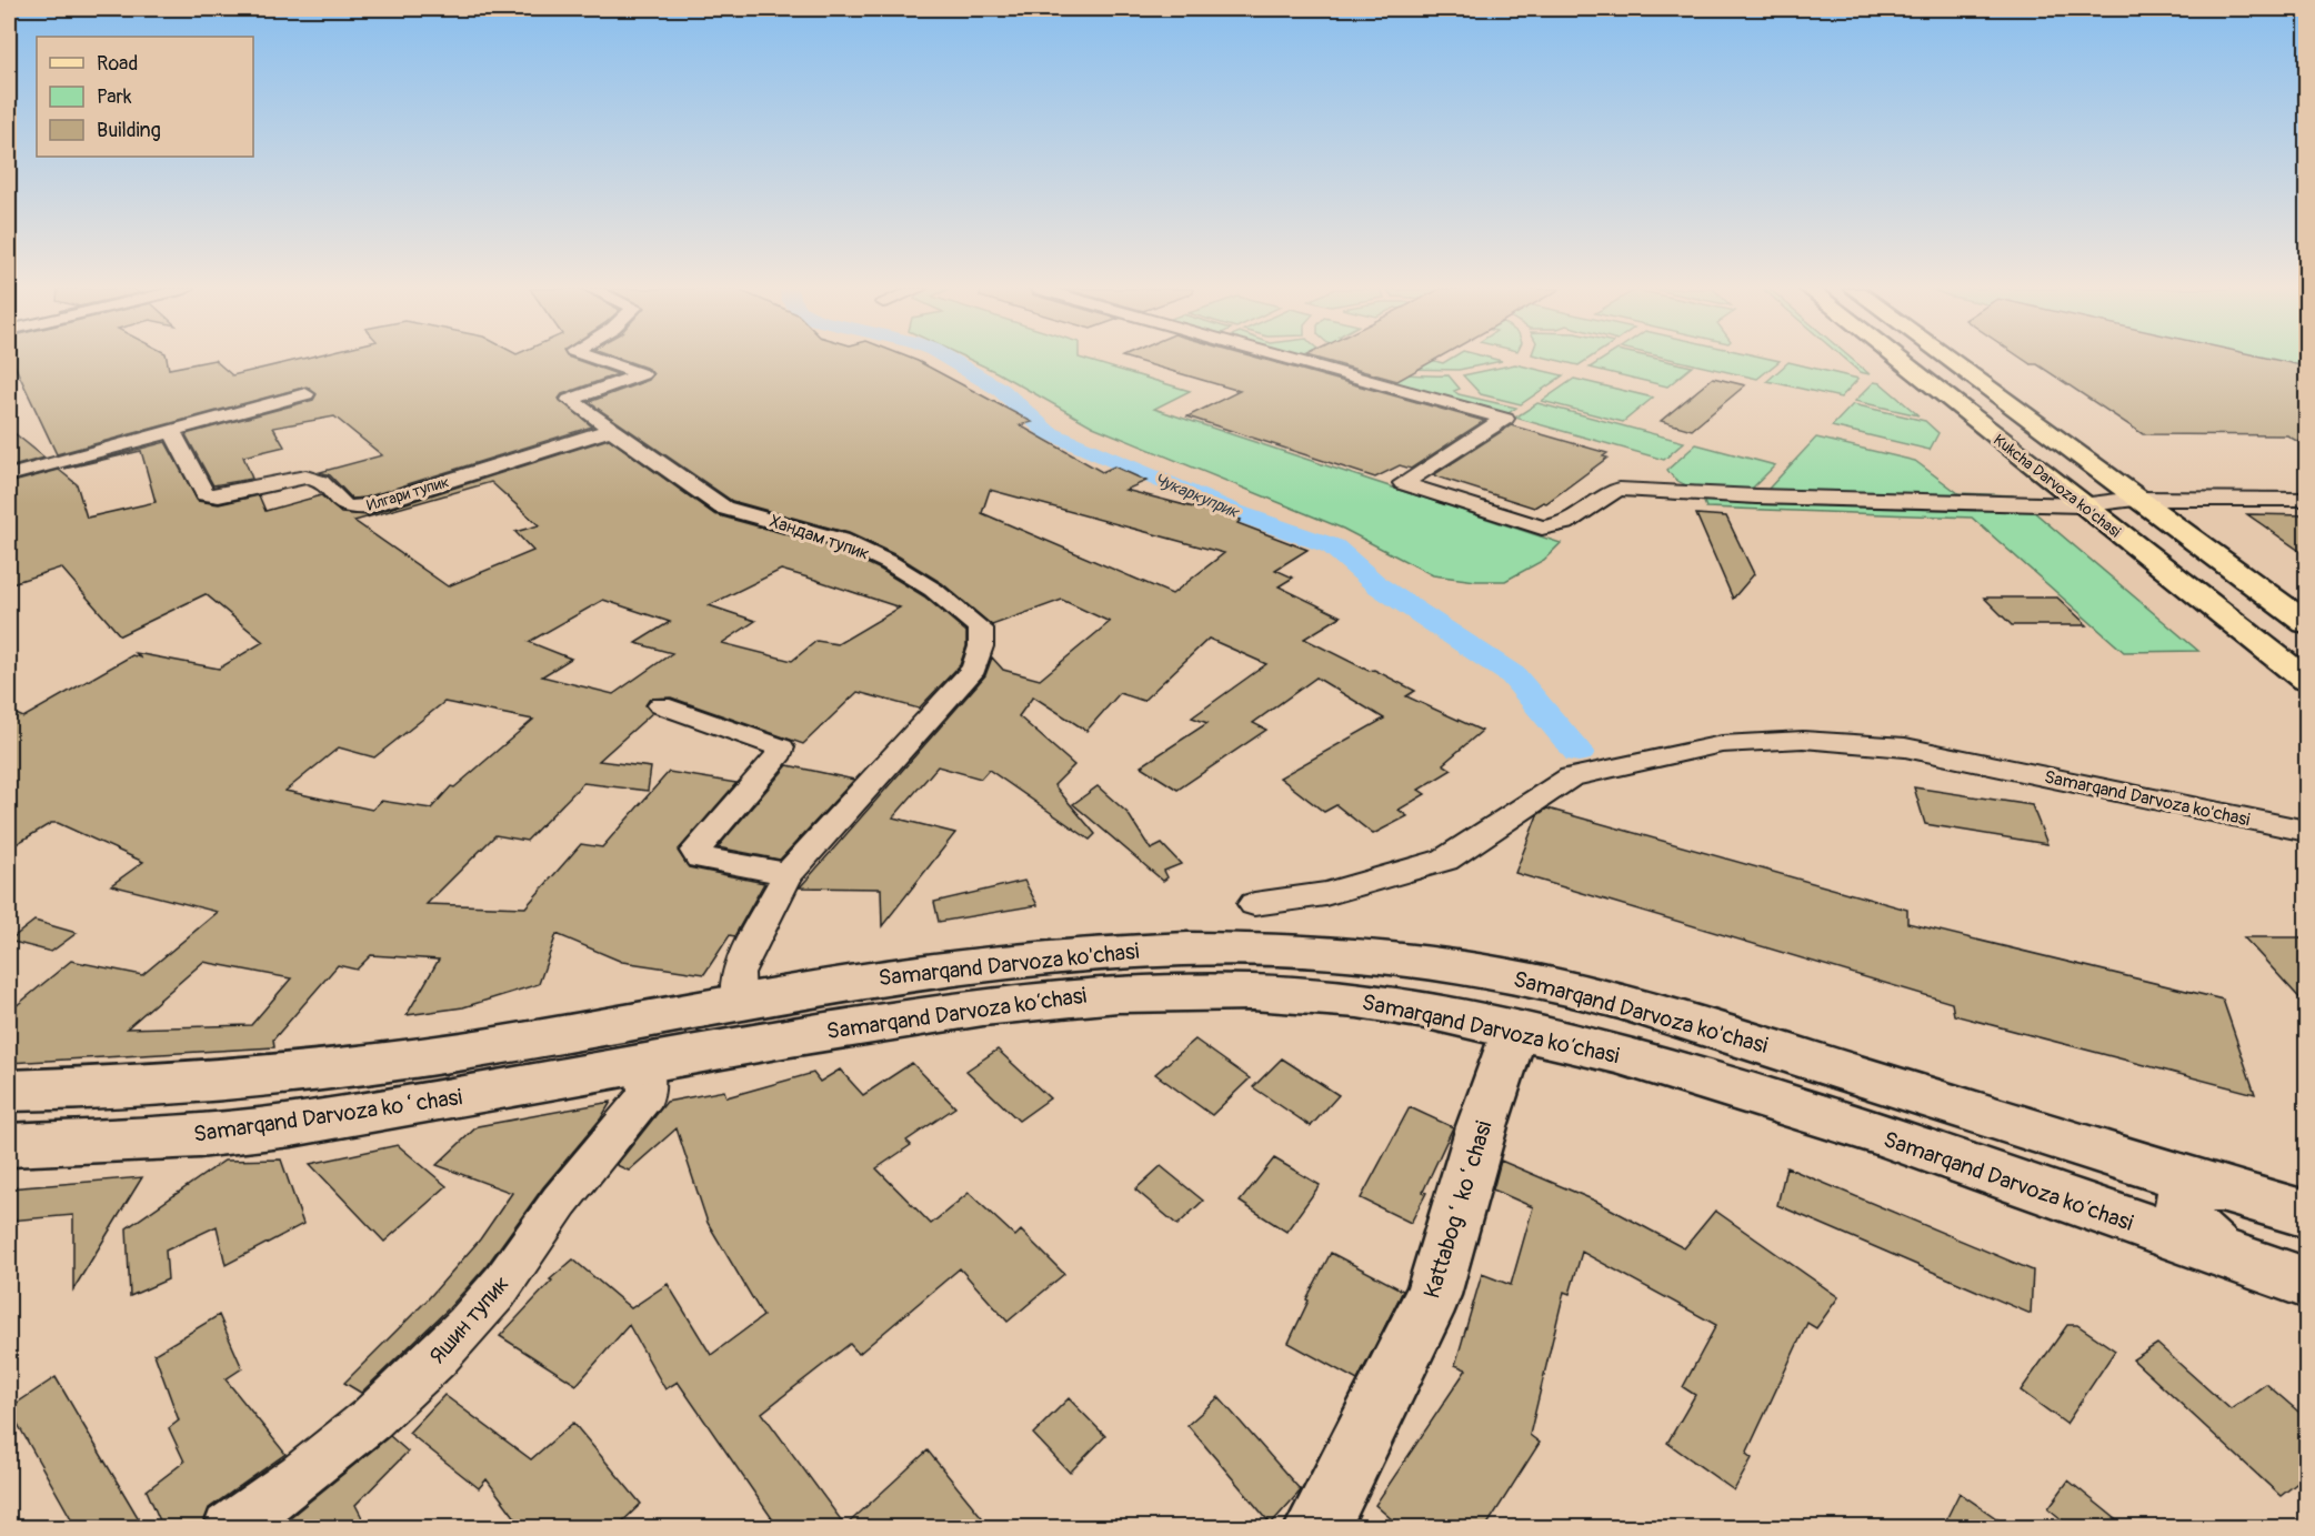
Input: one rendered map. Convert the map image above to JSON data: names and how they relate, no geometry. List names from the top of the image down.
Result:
{
  "streets": {
    "main road": [
      "Kukcha Darvoza ko'chasi",
      "Samarqand Darvoza ko'chasi",
      "Samarqand Darvoza ko‘chasi",
      "Samarqand Darvoza koʻchasi",
      "Kattabogʻ koʻchasi"
    ],
    "street": ["Илгари тупик", "Хандам тупик", "Яшин тупик"]
  },
  "crossings": [
    ["Илгари тупик", "Хандам тупик"],
    ["Хандам тупик", "Samarqand Darvoza ko'chasi"],
    ["Samarqand Darvoza ko‘chasi", "Samarqand Darvoza koʻchasi"],
    ["Samarqand Darvoza ko‘chasi", "Kattabogʻ koʻchasi"],
    ["Samarqand Darvoza ko‘chasi", "Яшин тупик"],
    ["Samarqand Darvoza koʻchasi", "Яшин тупик"]
  ],
  "water": ["Чукаркуприк"],
  "legend": ["Road", "Park", "Building"]
}
